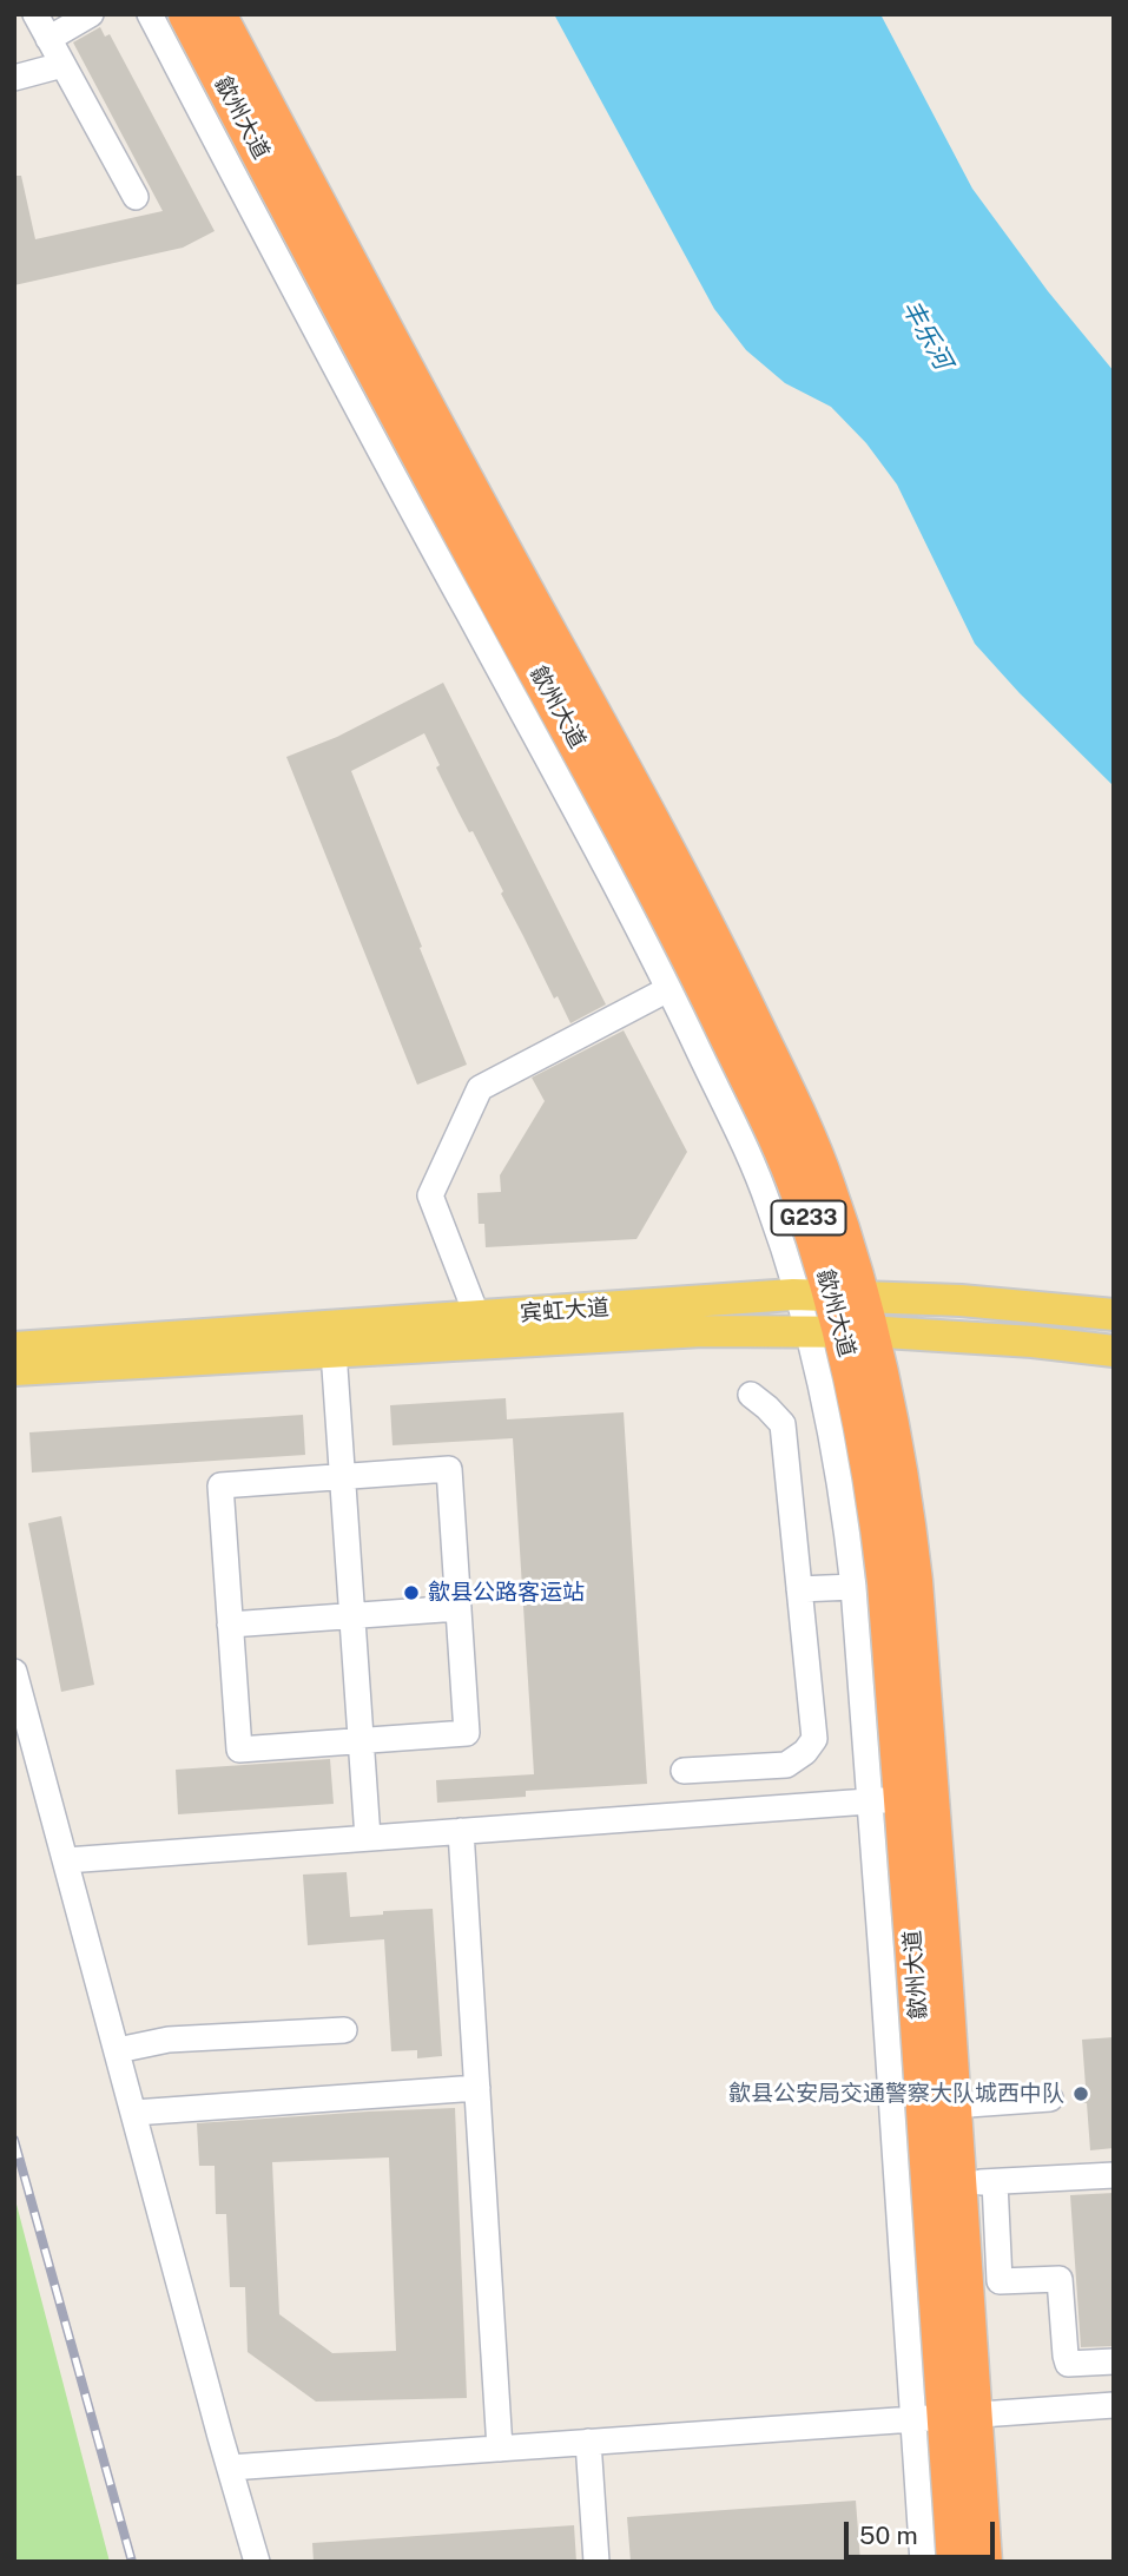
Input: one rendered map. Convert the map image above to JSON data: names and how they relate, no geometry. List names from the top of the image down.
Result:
{
  "streets": {
    "highway": ["歙州大道", "G233"],
    "main road": ["宾虹大道"]
  },
  "crossings": [
    ["歙州大道", "宾虹大道"]
  ],
  "water": ["丰乐河"],
  "places": ["歙县公路客运站", "歙县公安局交通警察大队城西中队"],
  "scale_bar": "50 m"
}
